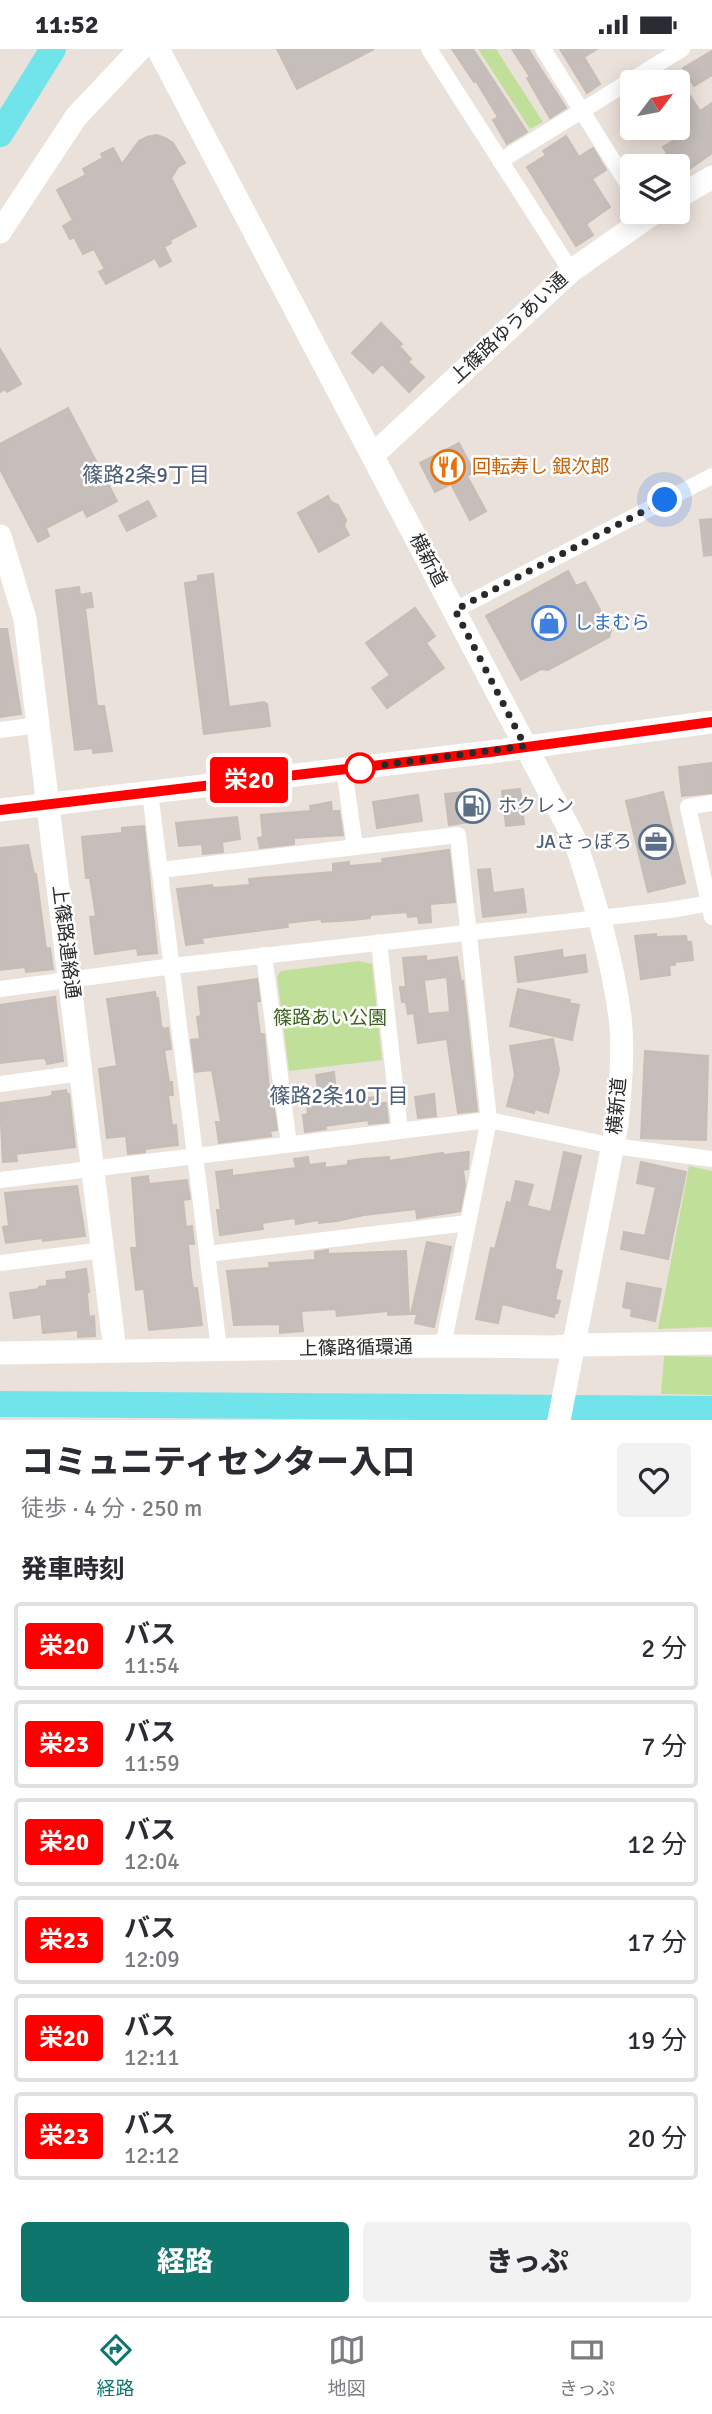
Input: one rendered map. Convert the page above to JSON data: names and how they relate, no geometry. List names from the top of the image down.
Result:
{
  "streets": {
    "street": [
      "上篠路ゆうあい通",
      "横新道",
      "上篠路連絡通",
      "上篠路循環通"
    ]
  },
  "crossings": [
    ["上篠路ゆうあい通", "横新道"],
    ["横新道", "上篠路循環通"],
    ["上篠路連絡通", "上篠路循環通"]
  ],
  "districts": ["篠路2条9丁目", "篠路2条10丁目"],
  "parks": ["篠路あい公園"],
  "places": {
    "restaurant": ["回転寿し 銀次郎"],
    "shop": ["しまむら"],
    "fuel station": ["ホクレン"],
    "office": ["JAさっぽろ"]
  },
  "lines": ["bus line 栄20"],
  "north": "top right",
  "page": {
    "status": "11:52",
    "on_map": "栄20",
    "heading": [
      ["コミュニティセンター入口", "徒歩 · 4 分 · 250 m"],
      "発車時刻"
    ],
    "list": [
      {
        "mark": "栄20",
        "name": "バス",
        "note": "11:54",
        "value": "2 分"
      },
      {
        "mark": "栄23",
        "name": "バス",
        "note": "11:59",
        "value": "7 分"
      },
      {
        "mark": "栄20",
        "name": "バス",
        "note": "12:04",
        "value": "12 分"
      },
      {
        "mark": "栄23",
        "name": "バス",
        "note": "12:09",
        "value": "17 分"
      },
      {
        "mark": "栄20",
        "name": "バス",
        "note": "12:11",
        "value": "19 分"
      },
      {
        "mark": "栄23",
        "name": "バス",
        "note": "12:12",
        "value": "20 分"
      }
    ],
    "buttons": ["経路", "きっぷ"],
    "tabs": ["経路", "地図", "きっぷ"]
  }
}
